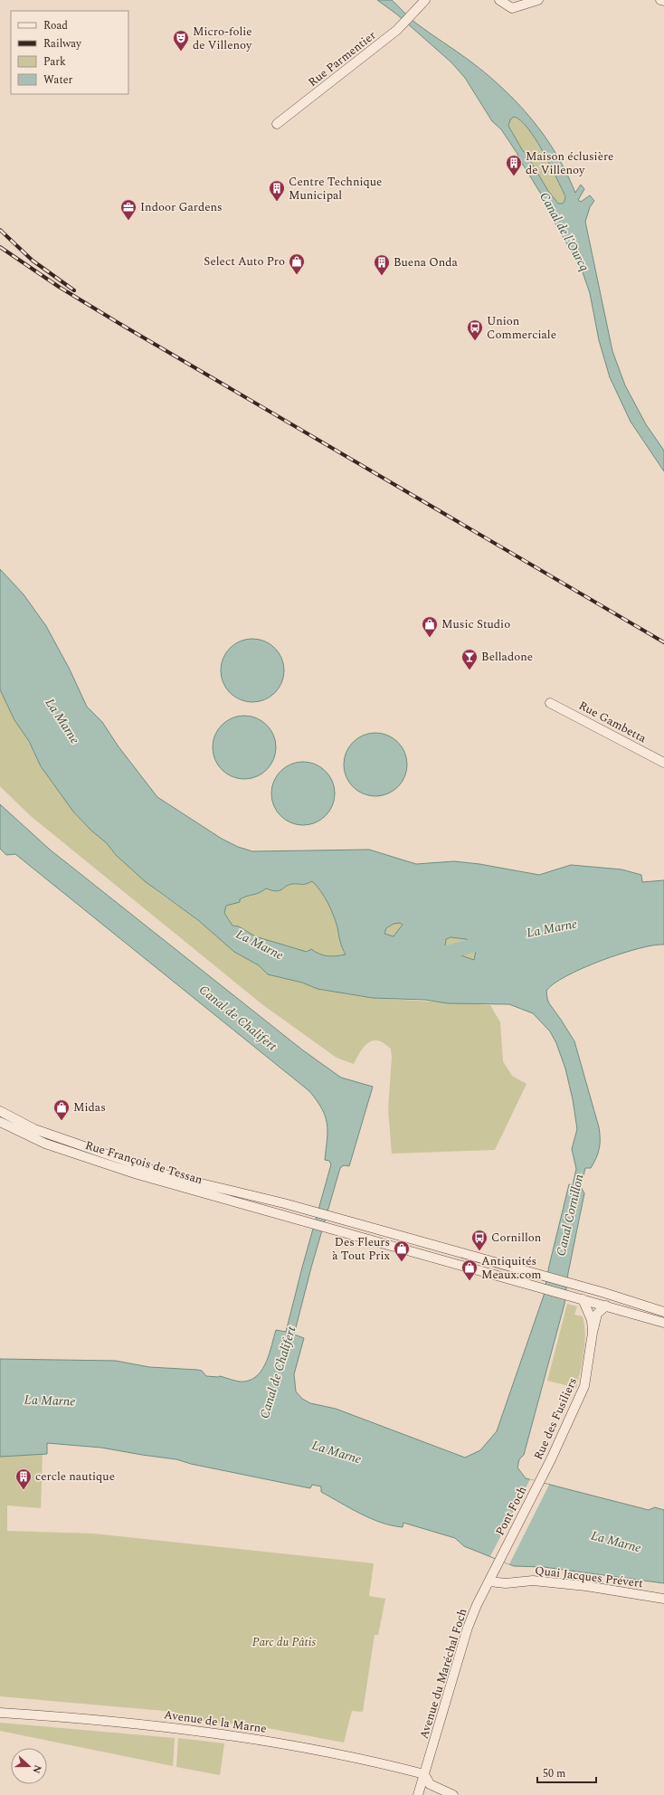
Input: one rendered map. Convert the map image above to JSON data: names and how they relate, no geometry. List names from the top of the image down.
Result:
{
  "streets": {
    "main road": [
      "Rue Parmentier",
      "Rue Gambetta",
      "Rue François de Tessan",
      "Rue des Fusiliers",
      "Pont Foch",
      "Quai Jacques Prévert",
      "Avenue du Maréchal Foch",
      "Avenue de la Marne"
    ]
  },
  "crossings": [
    ["Rue François de Tessan", "Rue des Fusiliers"],
    ["Rue des Fusiliers", "Pont Foch"],
    ["Pont Foch", "Avenue du Maréchal Foch"],
    ["Quai Jacques Prévert", "Avenue du Maréchal Foch"],
    ["Avenue du Maréchal Foch", "Avenue de la Marne"]
  ],
  "water": [
    "Canal de l'Ourcq",
    "La Marne",
    "Canal de Chalifert",
    "Canal Cornillon"
  ],
  "parks": ["Parc du Pâtis"],
  "places": {
    "theatre": ["Micro-folie de Villenoy"],
    "building": [
      "Maison éclusière de Villenoy",
      "Centre Technique Municipal",
      "Buena Onda",
      "cercle nautique"
    ],
    "office": ["Indoor Gardens"],
    "shop": [
      "Select Auto Pro",
      "Music Studio",
      "Midas",
      "Des Fleurs à Tout Prix",
      "Antiquités Meaux.com"
    ],
    "bus stop": ["Union Commerciale", "Cornillon"],
    "bar": ["Belladone"]
  },
  "legend": [
    "Road",
    "Railway",
    "Park",
    "Water"
  ],
  "scale_bar": "50 m",
  "north": "right"
}
